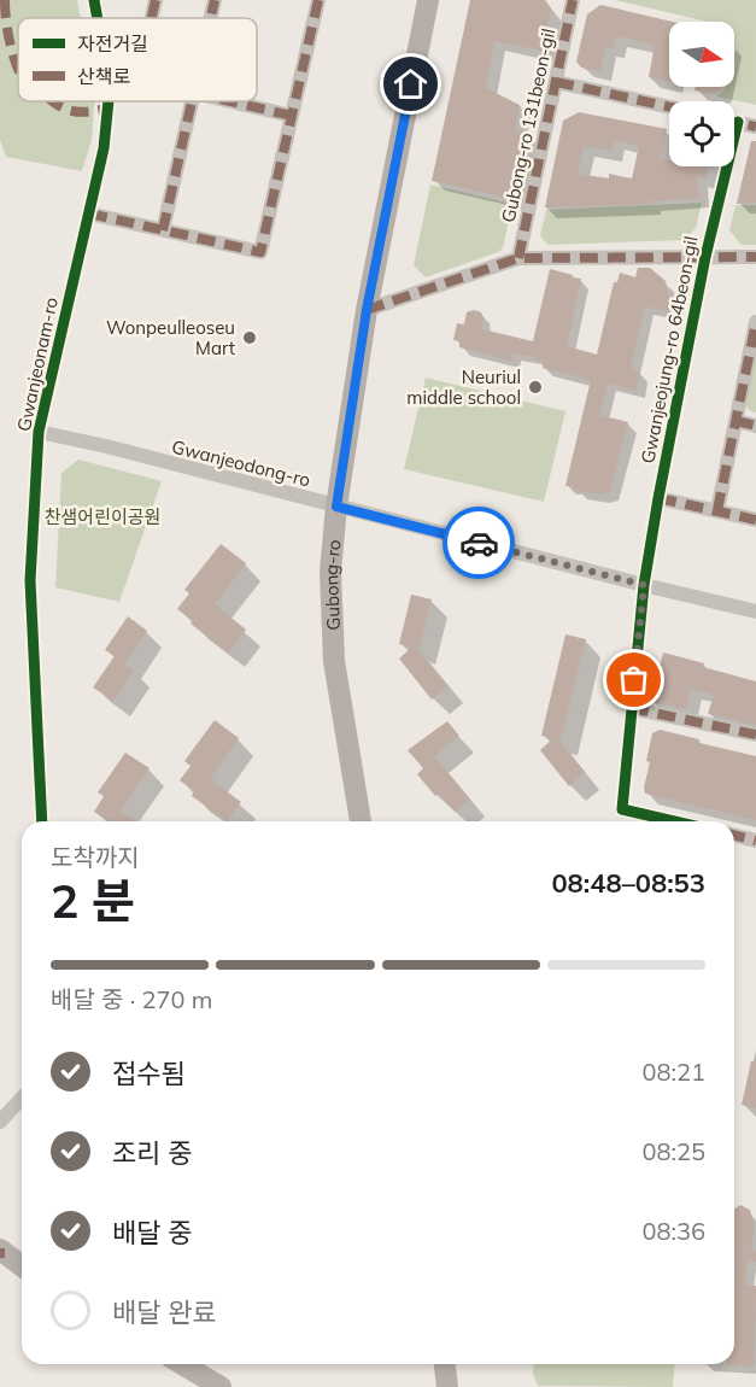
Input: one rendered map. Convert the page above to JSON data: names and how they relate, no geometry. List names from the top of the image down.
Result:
{
  "streets": {
    "main road": ["Gubong-ro"],
    "street": [
      "Gubong-ro 131beon-gil",
      "Gwanjeojung-ro 64beon-gil",
      "Gwanjeonam-ro",
      "Gwanjeodong-ro"
    ]
  },
  "crossings": [
    ["Gwanjeojung-ro 64beon-gil", "Gwanjeodong-ro"],
    ["Gwanjeonam-ro", "Gwanjeodong-ro"],
    ["Gwanjeodong-ro", "Gubong-ro"]
  ],
  "parks": ["찬샘어린이공원"],
  "places": ["Wonpeulleoseu Mart", "Neuriul middle school"],
  "legend": ["자전거길", "산책로"],
  "north": "right",
  "page": {
    "heading": ["2 분", "도착까지", "08:48–08:53"],
    "bar": "배달 중 · 270 m",
    "list": [
      ["접수됨", "08:21"],
      ["조리 중", "08:25"],
      ["배달 중", "08:36"],
      "배달 완료"
    ]
  }
}
